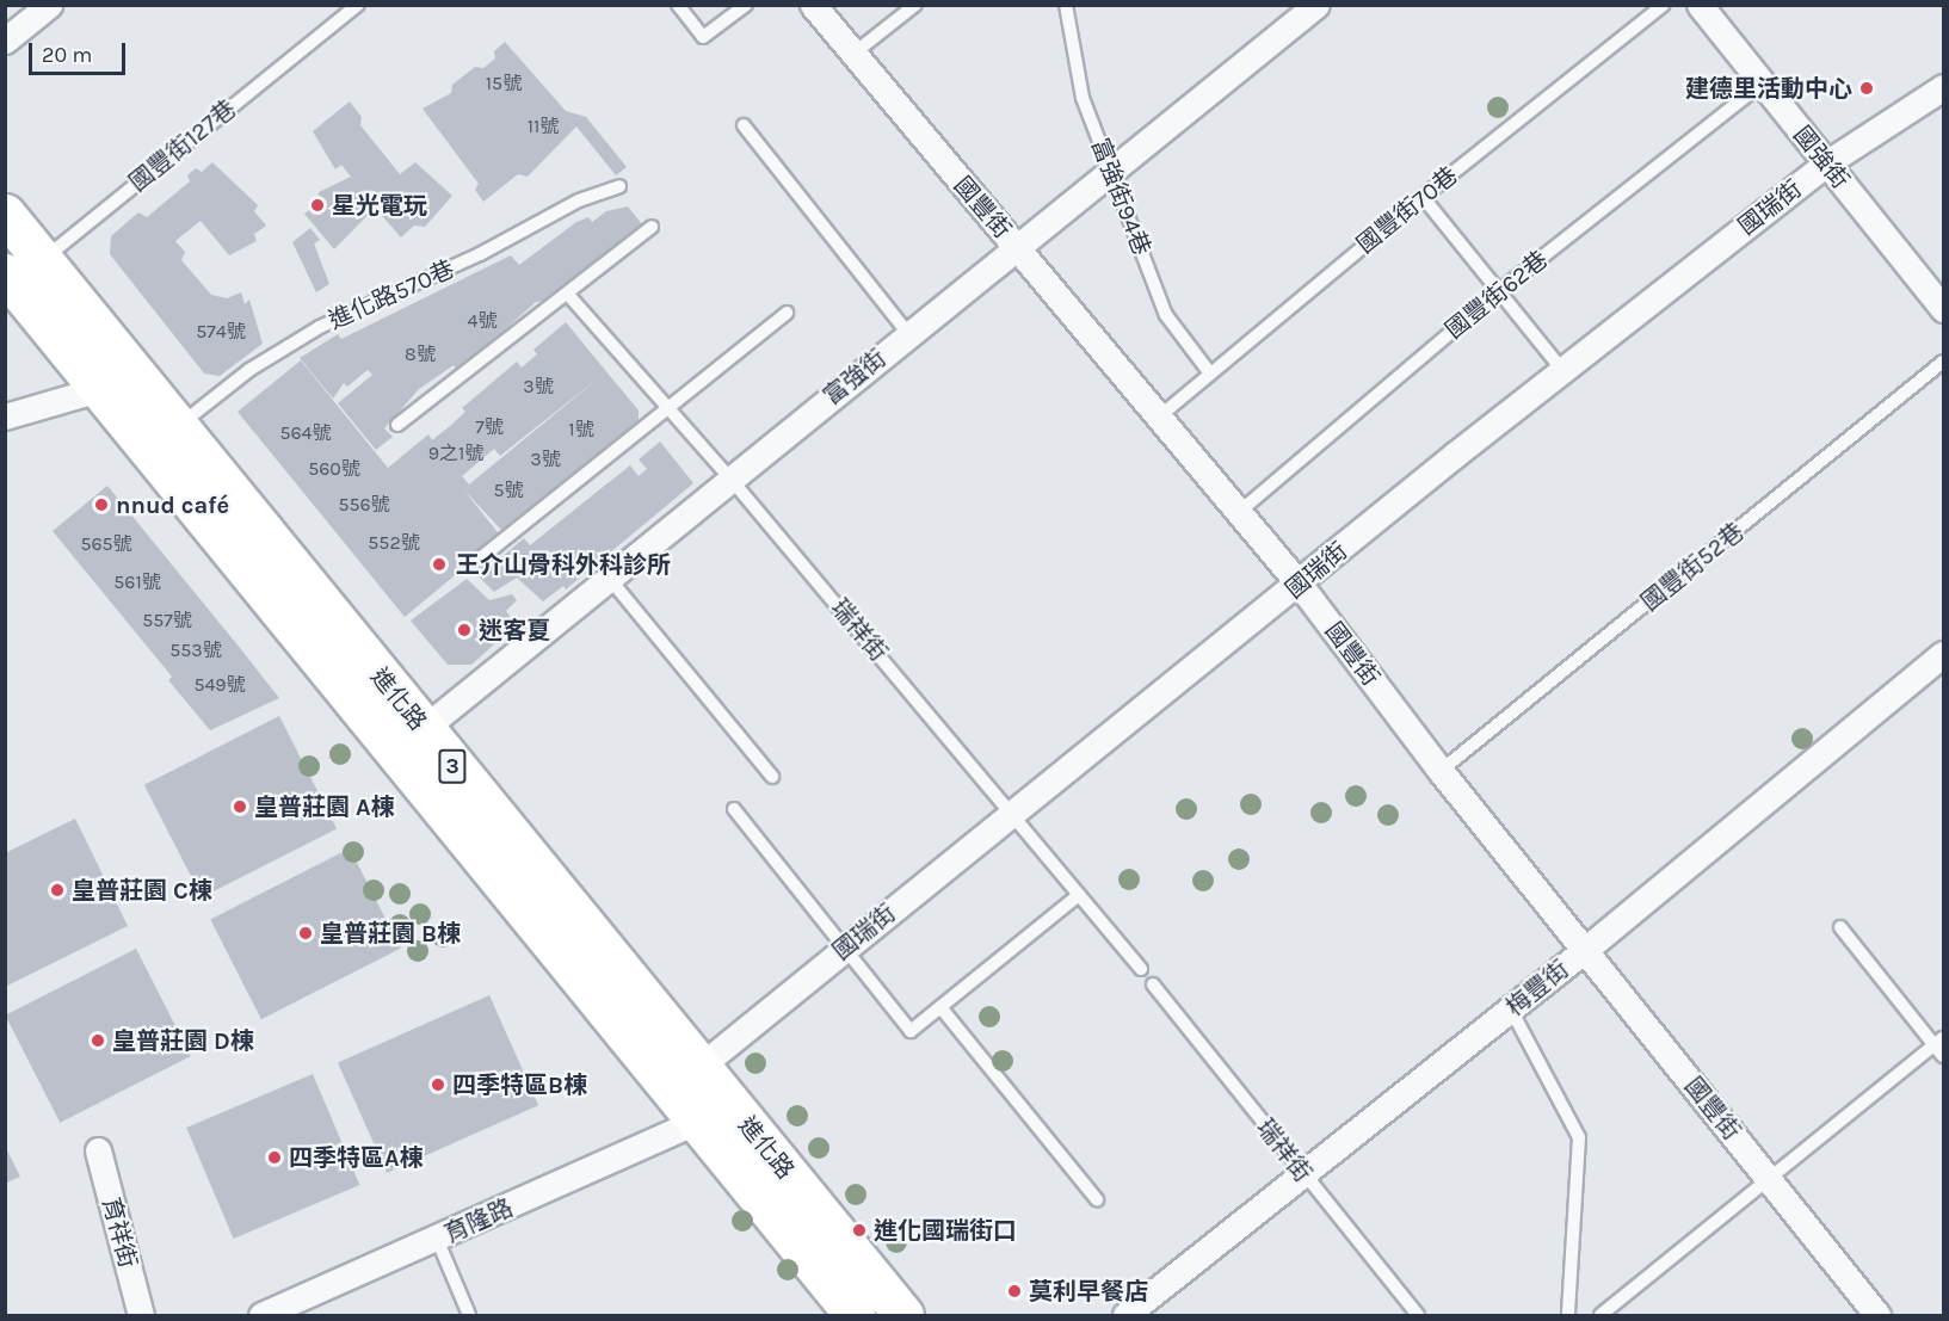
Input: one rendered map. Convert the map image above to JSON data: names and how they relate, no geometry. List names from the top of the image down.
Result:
{
  "streets": {
    "main road": ["進化路", "3"],
    "street": [
      "國強街",
      "國豐街",
      "國瑞街",
      "富強街",
      "梅豐街",
      "育隆路",
      "育祥街"
    ],
    "lane": [
      "國豐街127巷",
      "富強街94巷",
      "國豐街70巷",
      "進化路570巷",
      "國豐街62巷",
      "國豐街52巷",
      "瑞祥街"
    ]
  },
  "crossings": [
    ["國豐街127巷", "進化路"],
    ["國強街", "國瑞街"],
    ["國強街", "國豐街62巷"],
    ["富強街94巷", "國豐街70巷"],
    ["富強街94巷", "富強街"],
    ["國豐街", "國瑞街"],
    ["國豐街", "國豐街70巷"],
    ["國豐街", "國豐街62巷"],
    ["國豐街", "富強街"],
    ["國豐街", "國豐街52巷"],
    ["國豐街", "梅豐街"],
    ["國瑞街", "瑞祥街"],
    ["國瑞街", "進化路"],
    ["進化路570巷", "進化路"],
    ["富強街", "瑞祥街"],
    ["富強街", "進化路"],
    ["瑞祥街", "梅豐街"],
    ["進化路", "育隆路"]
  ],
  "places": [
    "建德里活動中心",
    "星光電玩",
    "nnud café",
    "王介山骨科外科診所",
    "迷客夏",
    "皇普莊園 A棟",
    "皇普莊園 C棟",
    "皇普莊園 B棟",
    "皇普莊園 D棟",
    "四季特區B棟",
    "四季特區A棟",
    "進化國瑞街口",
    "莫利早餐店"
  ],
  "house_numbers": [
    "15號",
    "11號",
    "4號",
    "574號",
    "8號",
    "3號",
    "7號",
    "1號",
    "564號",
    "9之1號",
    "3號",
    "560號",
    "5號",
    "556號",
    "552號",
    "565號",
    "561號",
    "557號",
    "553號",
    "549號"
  ],
  "scale_bar": "20 m"
}
